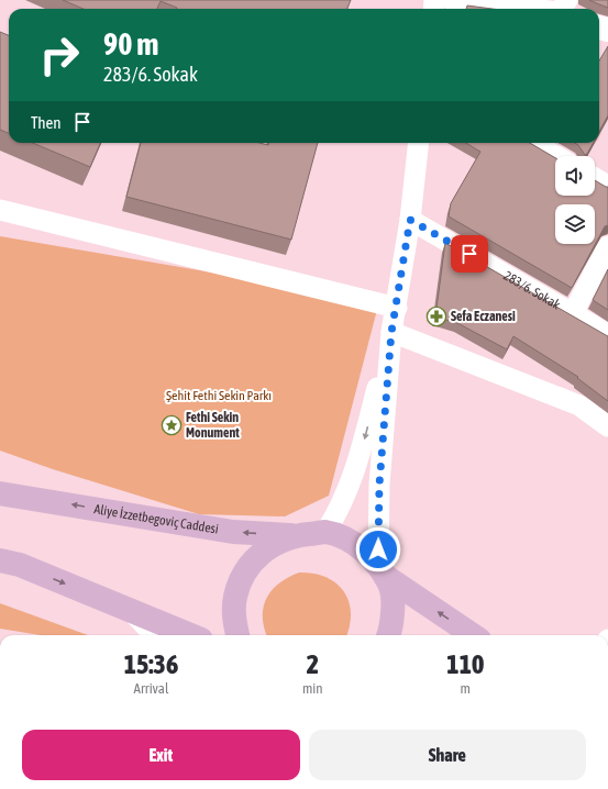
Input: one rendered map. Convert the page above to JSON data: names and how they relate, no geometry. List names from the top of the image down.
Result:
{
  "streets": {
    "main road": ["Aliye İzzetbegoviç Caddesi"],
    "street": ["283/6. Sokak"]
  },
  "parks": ["Şehit Fethi Sekin Parkı"],
  "places": {
    "pharmacy": ["Sefa Eczanesi"],
    "place": ["Fethi Sekin Monument"]
  },
  "page": {
    "turn": ["90 m", "283/6. Sokak"],
    "then": "Then",
    "eta": [
      "15:36",
      "Arrival",
      "2",
      "min",
      "110",
      "m"
    ],
    "buttons": ["Exit", "Share"]
  }
}
